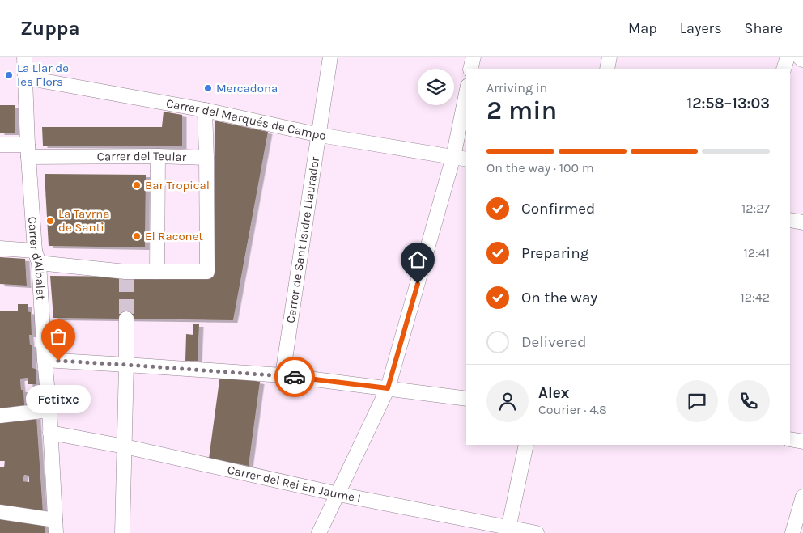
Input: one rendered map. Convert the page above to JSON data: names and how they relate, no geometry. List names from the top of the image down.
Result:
{
  "streets": {
    "street": [
      "Carrer del Marqués de Campo",
      "Carrer del Teular",
      "Carrer de Sant Isidre Llaurador",
      "Carrer d'Albalat",
      "Carrer del Rei En Jaume I"
    ]
  },
  "crossings": [
    ["Carrer del Marqués de Campo", "Carrer de Sant Isidre Llaurador"],
    ["Carrer del Marqués de Campo", "Carrer d'Albalat"],
    ["Carrer del Teular", "Carrer d'Albalat"],
    ["Carrer d'Albalat", "Carrer del Rei En Jaume I"]
  ],
  "places": [
    "La Llar de les Flors",
    "Mercadona",
    "Bar Tropical",
    "La Tavrna de Santi",
    "El Raconet",
    "Fetitxe"
  ],
  "page": {
    "header": "Zuppa",
    "nav": ["Map", "Layers", "Share"],
    "heading": ["2 min", "Arriving in", "12:58–13:03"],
    "panel": ["Alex", "Courier · 4.8"],
    "bar": "On the way · 100 m",
    "list": [
      ["Confirmed", "12:27"],
      ["Preparing", "12:41"],
      ["On the way", "12:42"],
      "Delivered"
    ],
    "bubble": "Fetitxe"
  }
}
